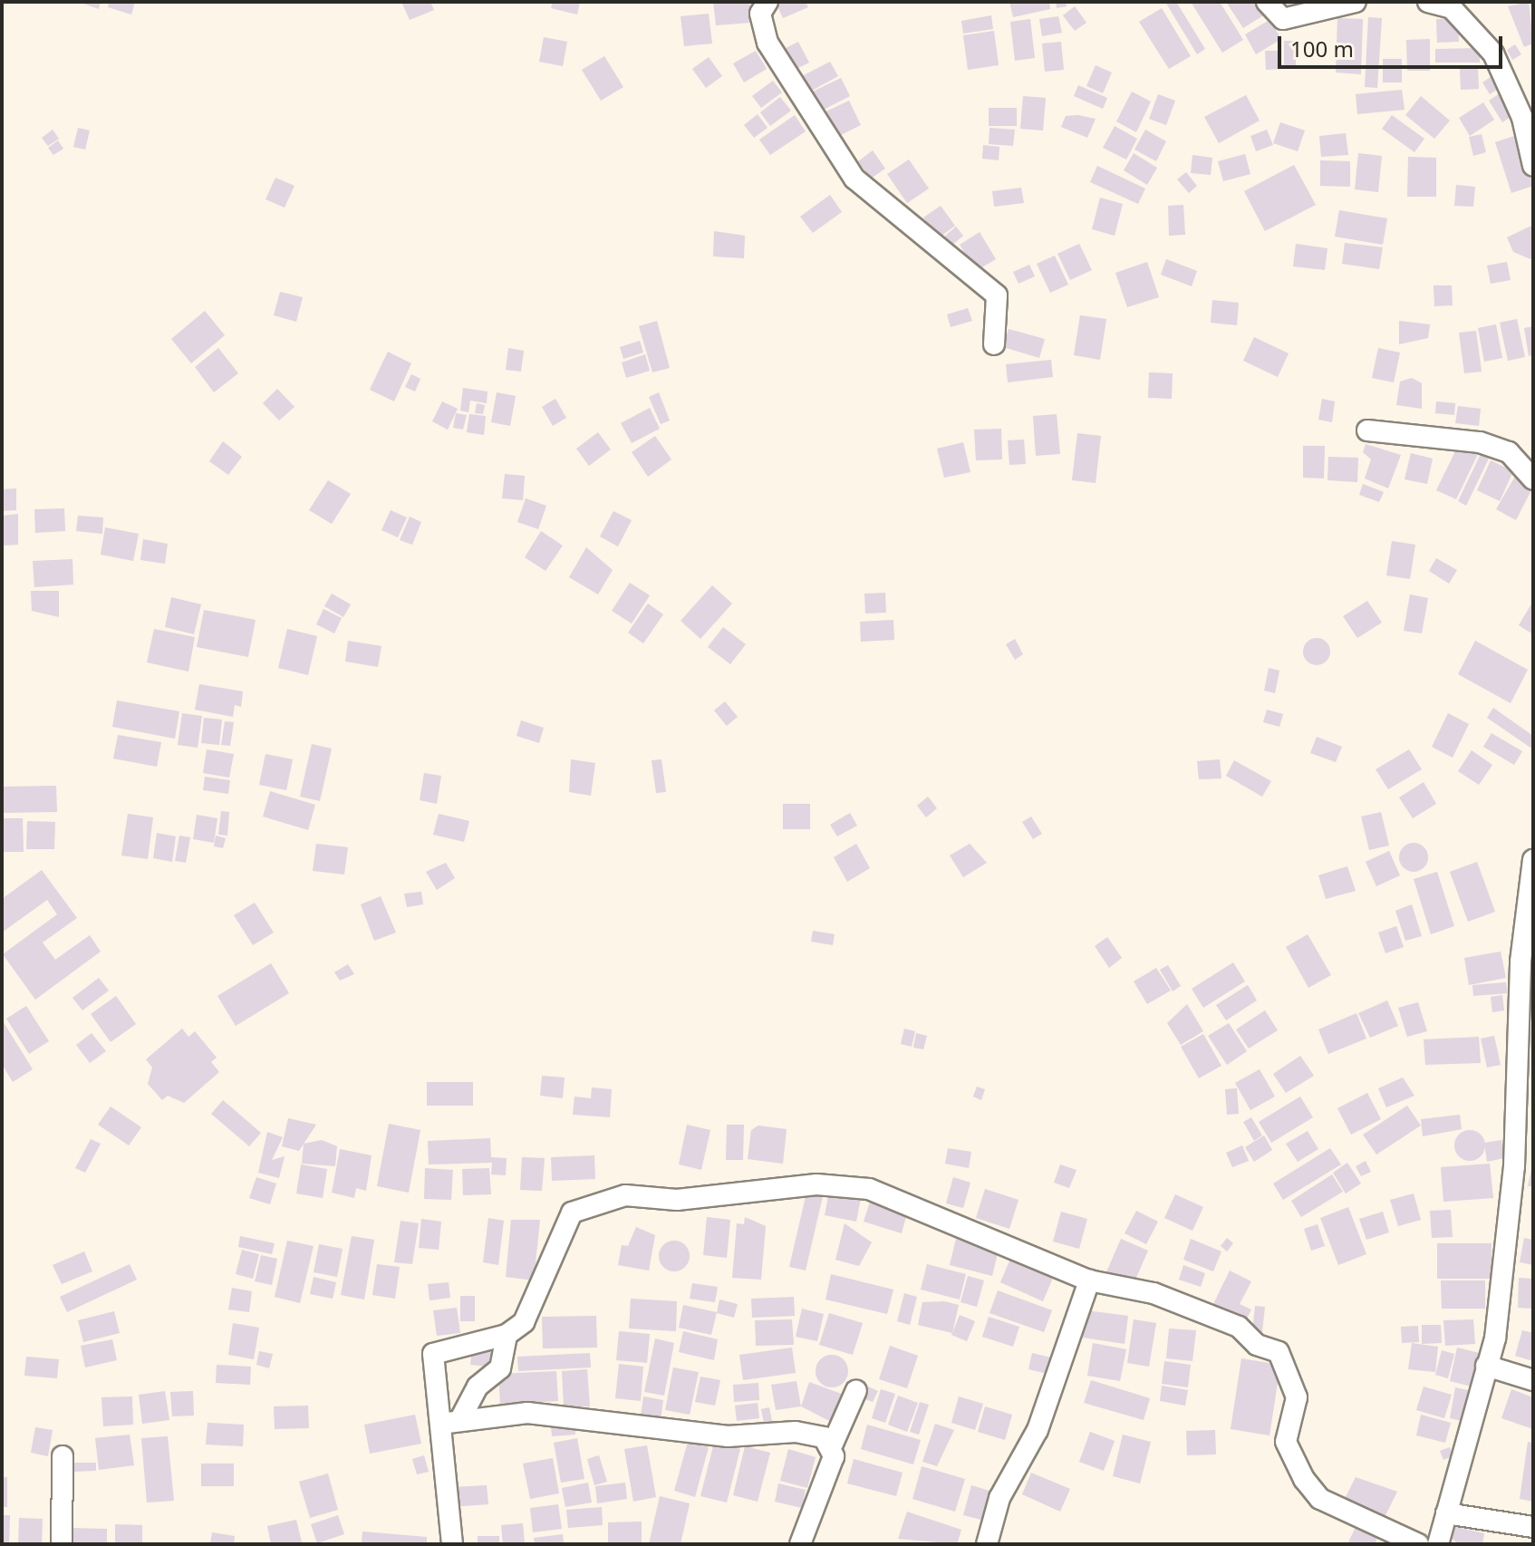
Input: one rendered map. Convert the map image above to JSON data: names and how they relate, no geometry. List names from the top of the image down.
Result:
{
  "scale_bar": "100 m"
}
